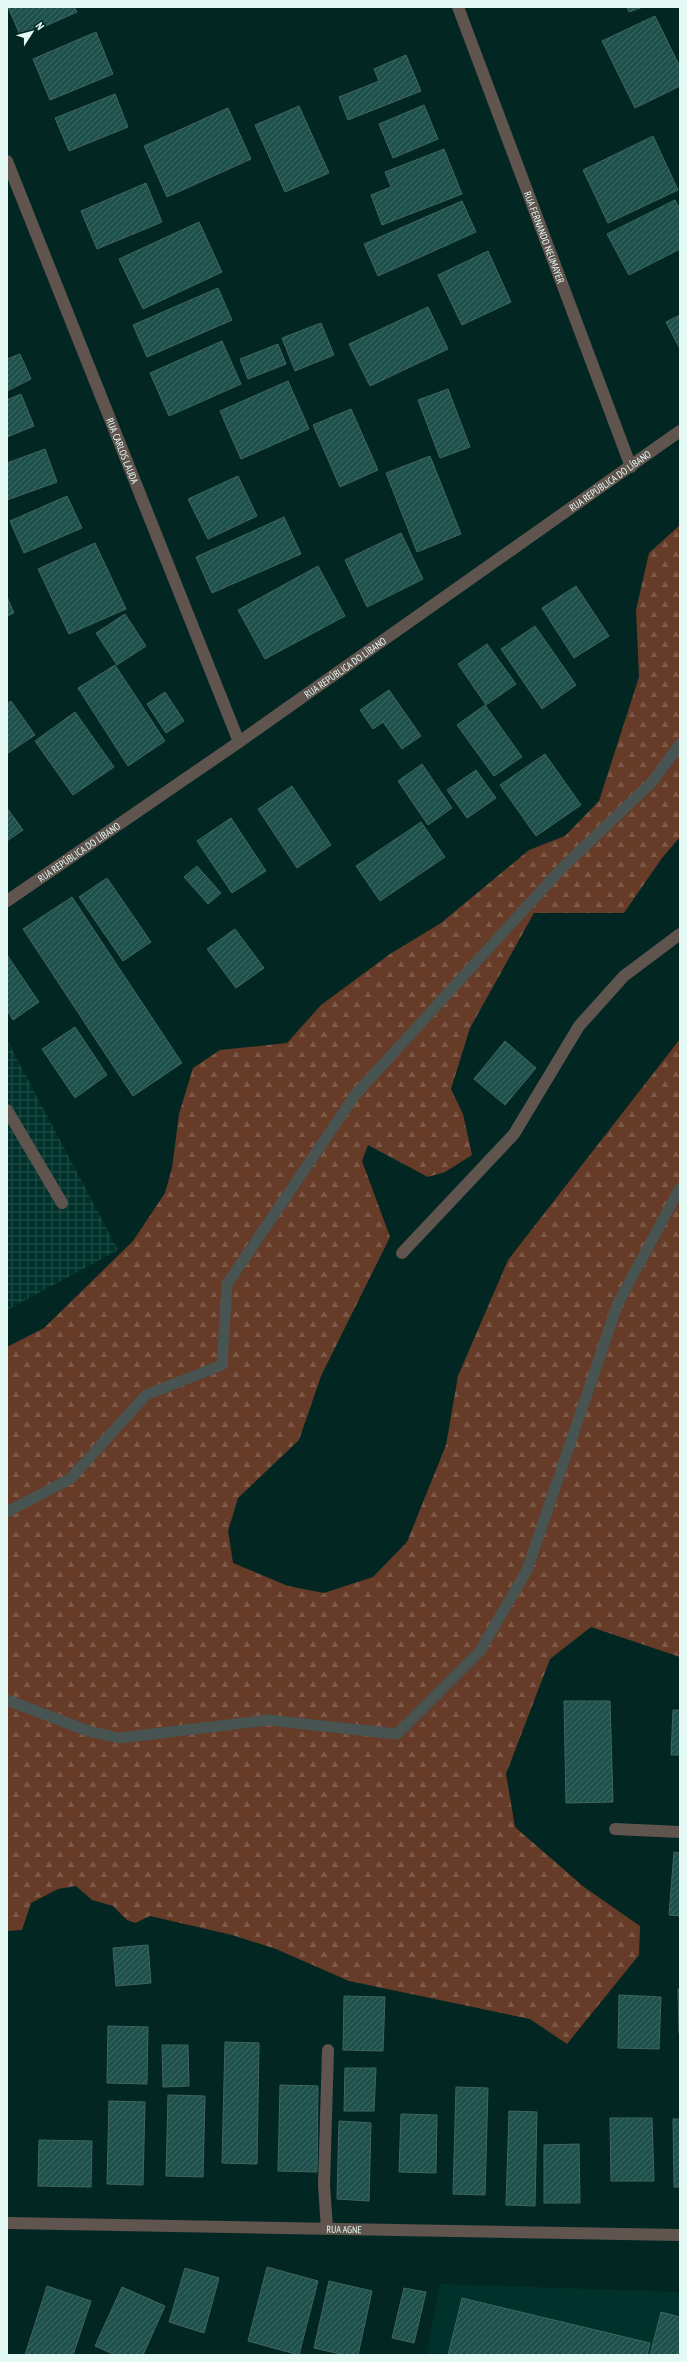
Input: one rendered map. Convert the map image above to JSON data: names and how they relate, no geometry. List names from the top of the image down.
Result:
{
  "streets": {
    "street": [
      "RUA FERNANDO NEUMAYER",
      "RUA CARLOS LAUDA",
      "RUA REPÚBLICA DO LÍBANO",
      "RUA AGNE"
    ]
  },
  "crossings": [
    ["RUA FERNANDO NEUMAYER", "RUA REPÚBLICA DO LÍBANO"],
    ["RUA CARLOS LAUDA", "RUA REPÚBLICA DO LÍBANO"]
  ],
  "north": "top right"
}
